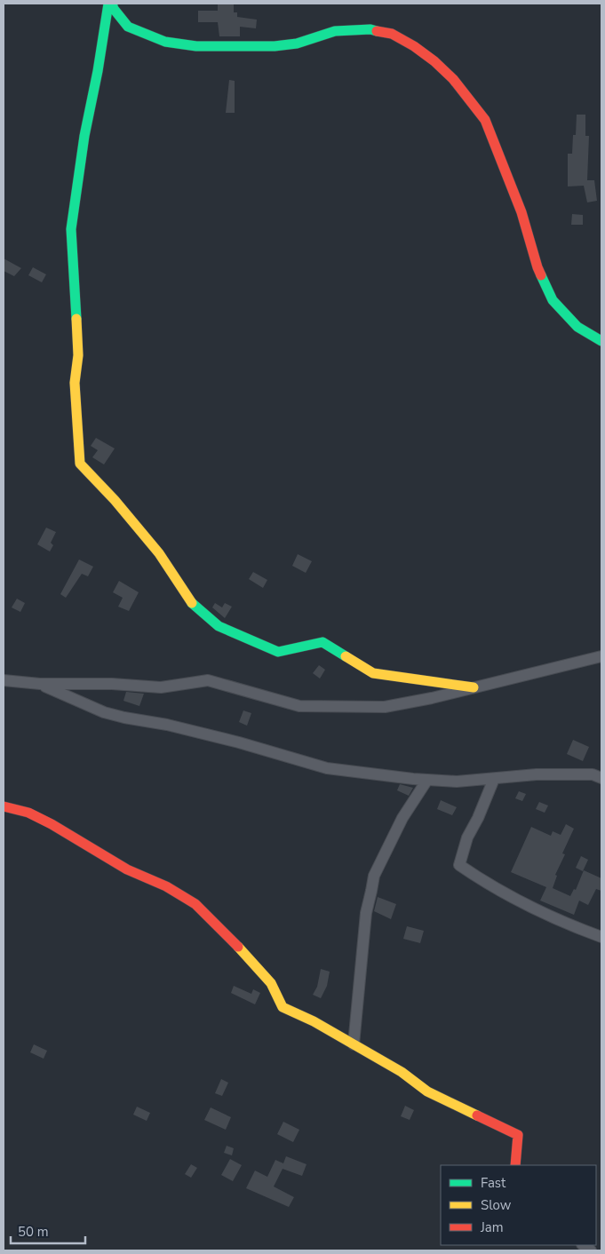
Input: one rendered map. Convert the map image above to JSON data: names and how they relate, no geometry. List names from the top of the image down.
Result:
{
  "legend": ["Fast", "Slow", "Jam"],
  "scale_bar": "50 m"
}
